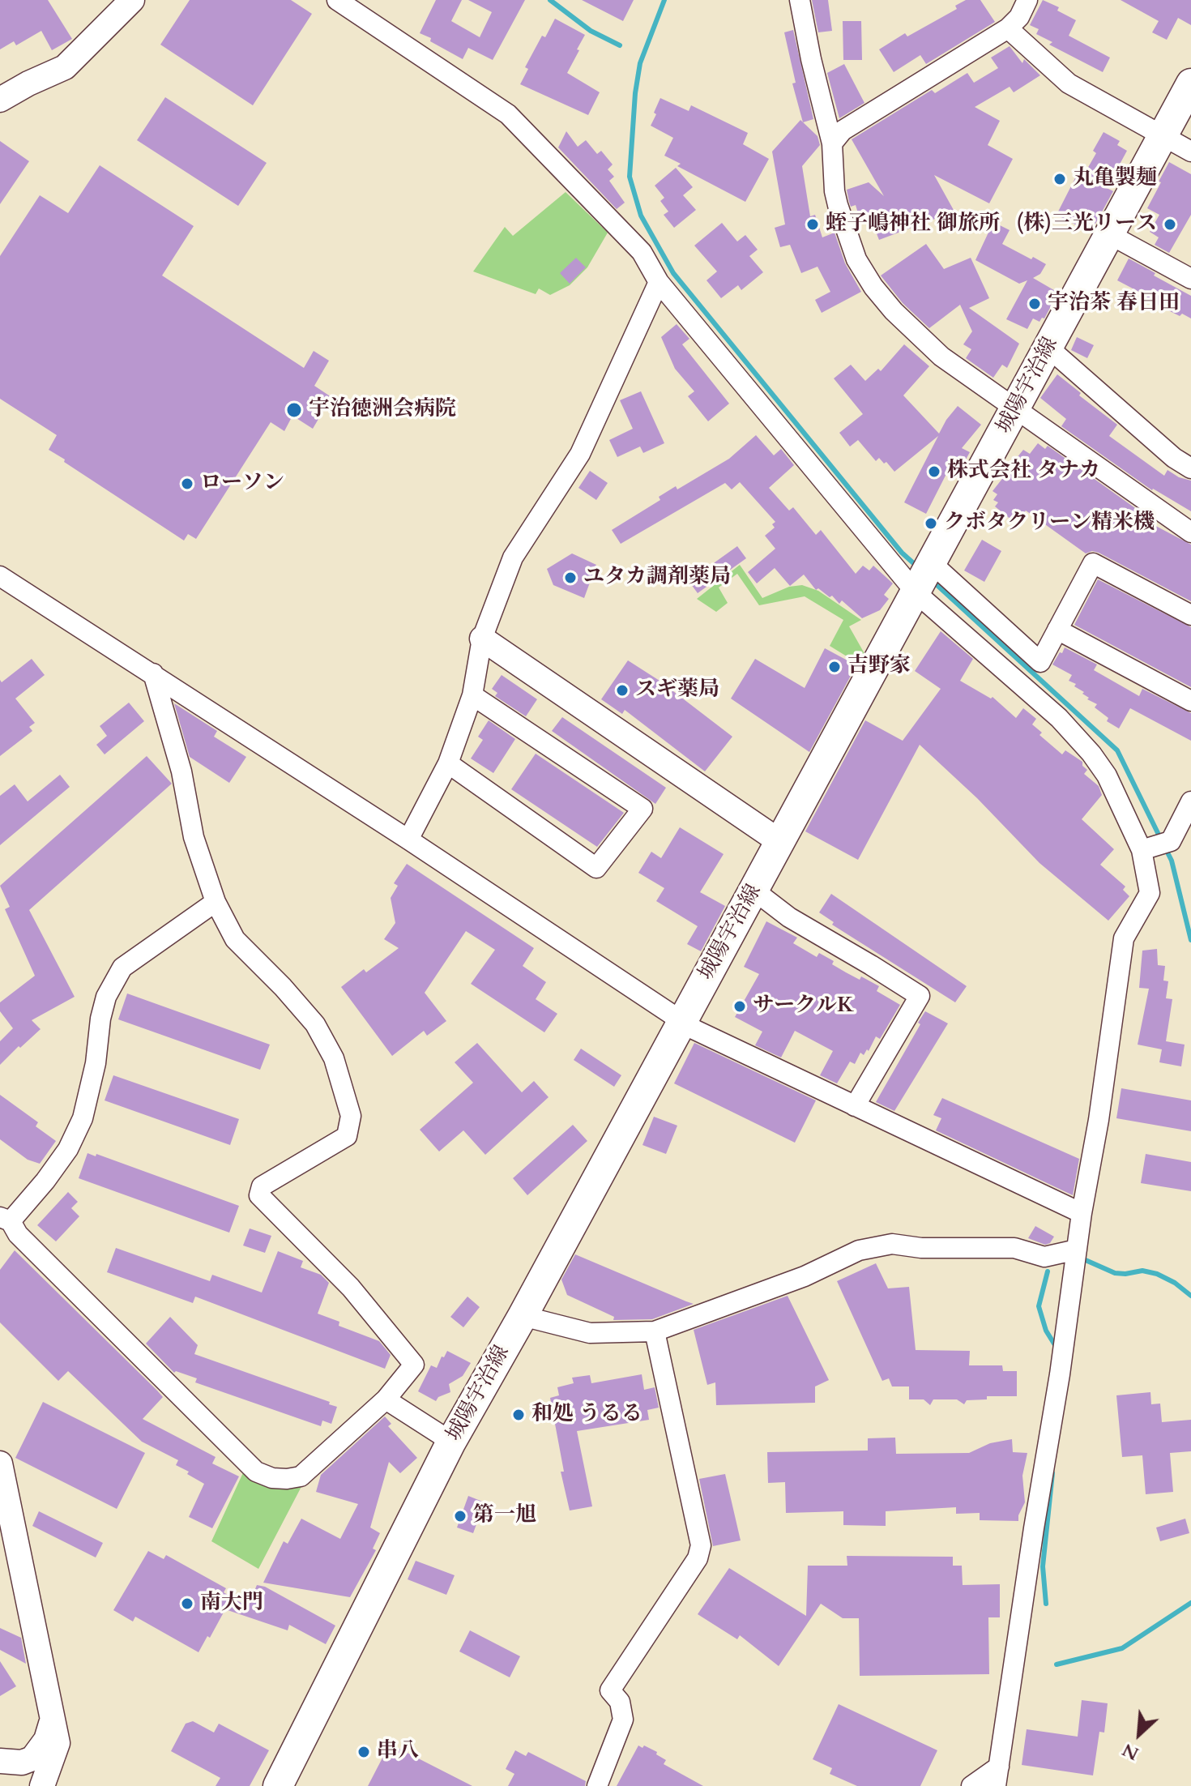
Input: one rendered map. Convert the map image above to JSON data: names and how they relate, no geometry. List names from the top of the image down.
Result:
{
  "streets": {
    "main road": ["城陽宇治線"]
  },
  "places": [
    "丸亀製麺",
    "蛭子嶋神社 御旅所",
    "(株)三光リース",
    "宇治茶 春日田",
    "宇治徳洲会病院",
    "株式会社 タナカ",
    "ローソン",
    "クボタクリーン精米機",
    "ユタカ調剤薬局",
    "吉野家",
    "スギ薬局",
    "サークルK",
    "和処 うるる",
    "第一旭",
    "南大門",
    "串八"
  ],
  "north": "bottom left"
}
